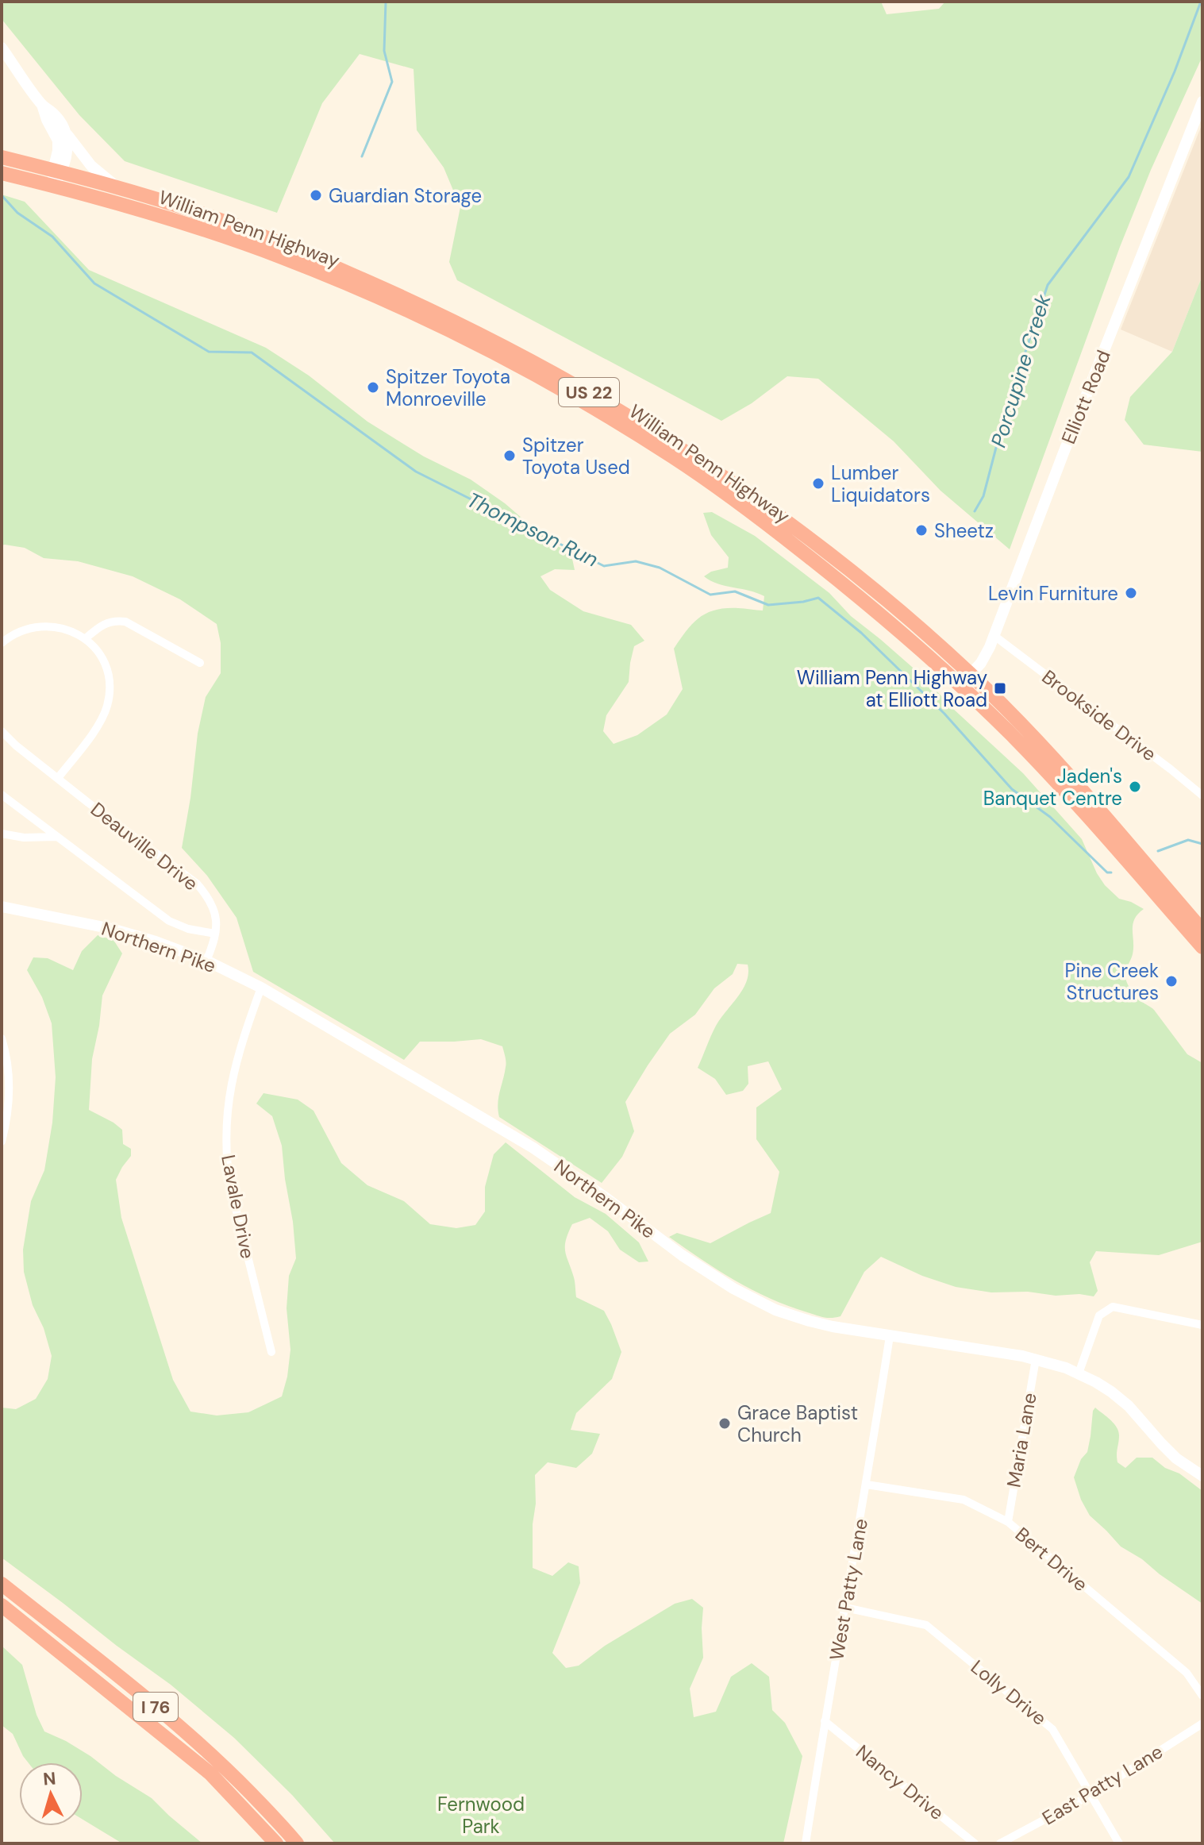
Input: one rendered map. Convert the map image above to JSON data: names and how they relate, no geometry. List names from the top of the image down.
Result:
{
  "streets": {
    "highway": ["William Penn Highway", "US 22", "I 76"],
    "main road": ["Elliott Road", "Northern Pike"],
    "street": [
      "Brookside Drive",
      "Deauville Drive",
      "Lavale Drive",
      "Maria Lane",
      "Bert Drive",
      "West Patty Lane",
      "Lolly Drive",
      "Nancy Drive",
      "East Patty Lane"
    ]
  },
  "crossings": [
    ["William Penn Highway", "Elliott Road"],
    ["Elliott Road", "Brookside Drive"],
    ["Deauville Drive", "Northern Pike"],
    ["Northern Pike", "Lavale Drive"],
    ["Northern Pike", "Maria Lane"],
    ["Northern Pike", "West Patty Lane"],
    ["Maria Lane", "Bert Drive"],
    ["Bert Drive", "West Patty Lane"],
    ["West Patty Lane", "Lolly Drive"],
    ["West Patty Lane", "Nancy Drive"],
    ["Lolly Drive", "East Patty Lane"]
  ],
  "water": ["Porcupine Creek", "Thompson Run"],
  "parks": ["Fernwood Park"],
  "places": {
    "other": [
      "Guardian Storage",
      "Spitzer Toyota Monroeville",
      "Spitzer Toyota Used",
      "Lumber Liquidators",
      "Sheetz",
      "Levin Furniture",
      "Jaden's Banquet Centre",
      "Pine Creek Structures",
      "Grace Baptist Church"
    ],
    "transit": ["William Penn Highway at Elliott Road"]
  },
  "north": "top"
}
